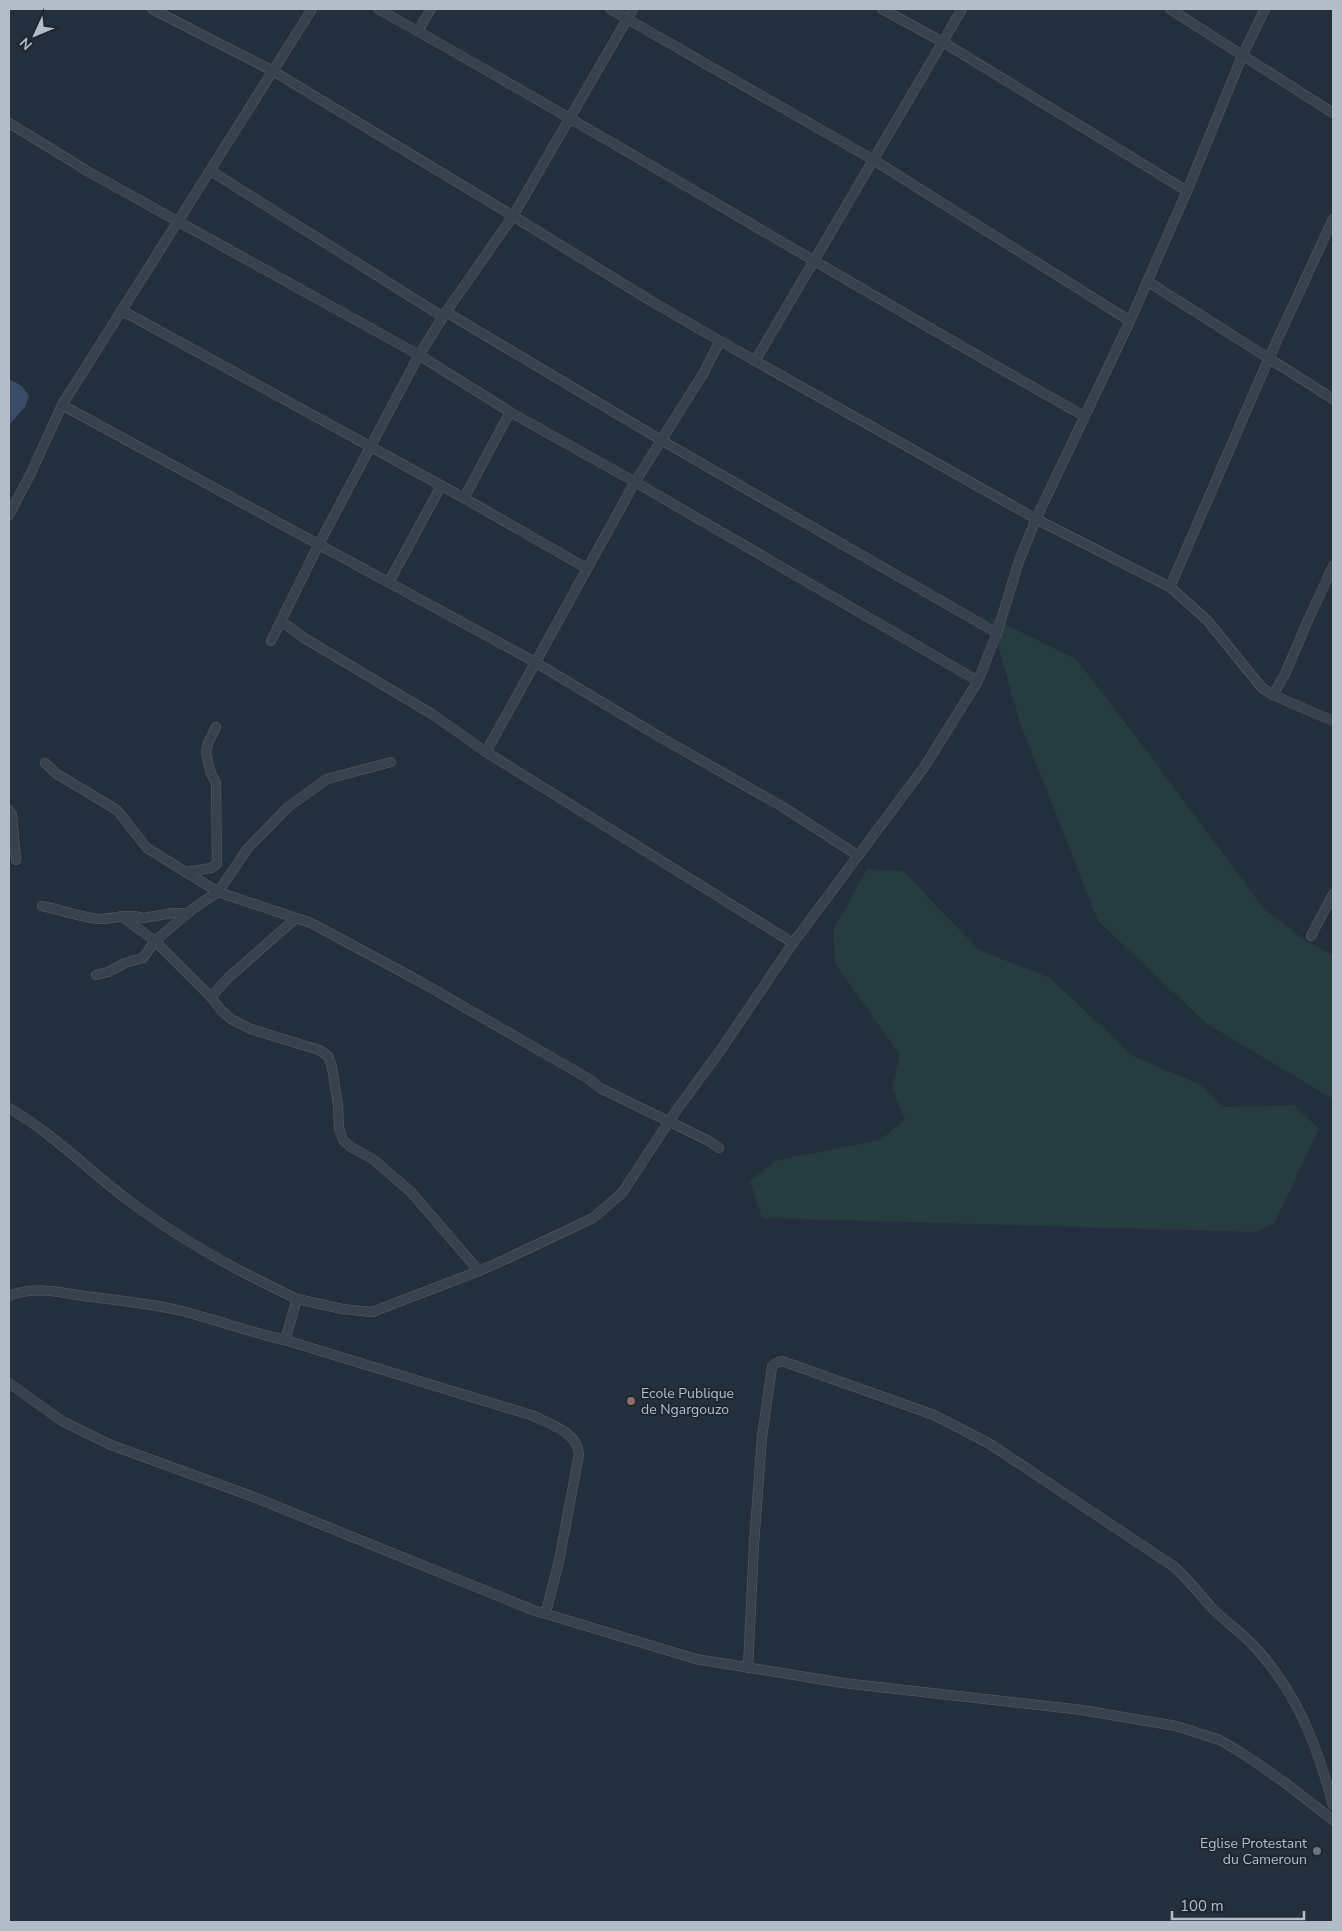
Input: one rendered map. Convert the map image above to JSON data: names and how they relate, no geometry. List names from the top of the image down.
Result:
{
  "places": ["Ecole Publique de Ngargouzo", "Eglise Protestant du Cameroun"],
  "scale_bar": "100 m",
  "north": "bottom left"
}
